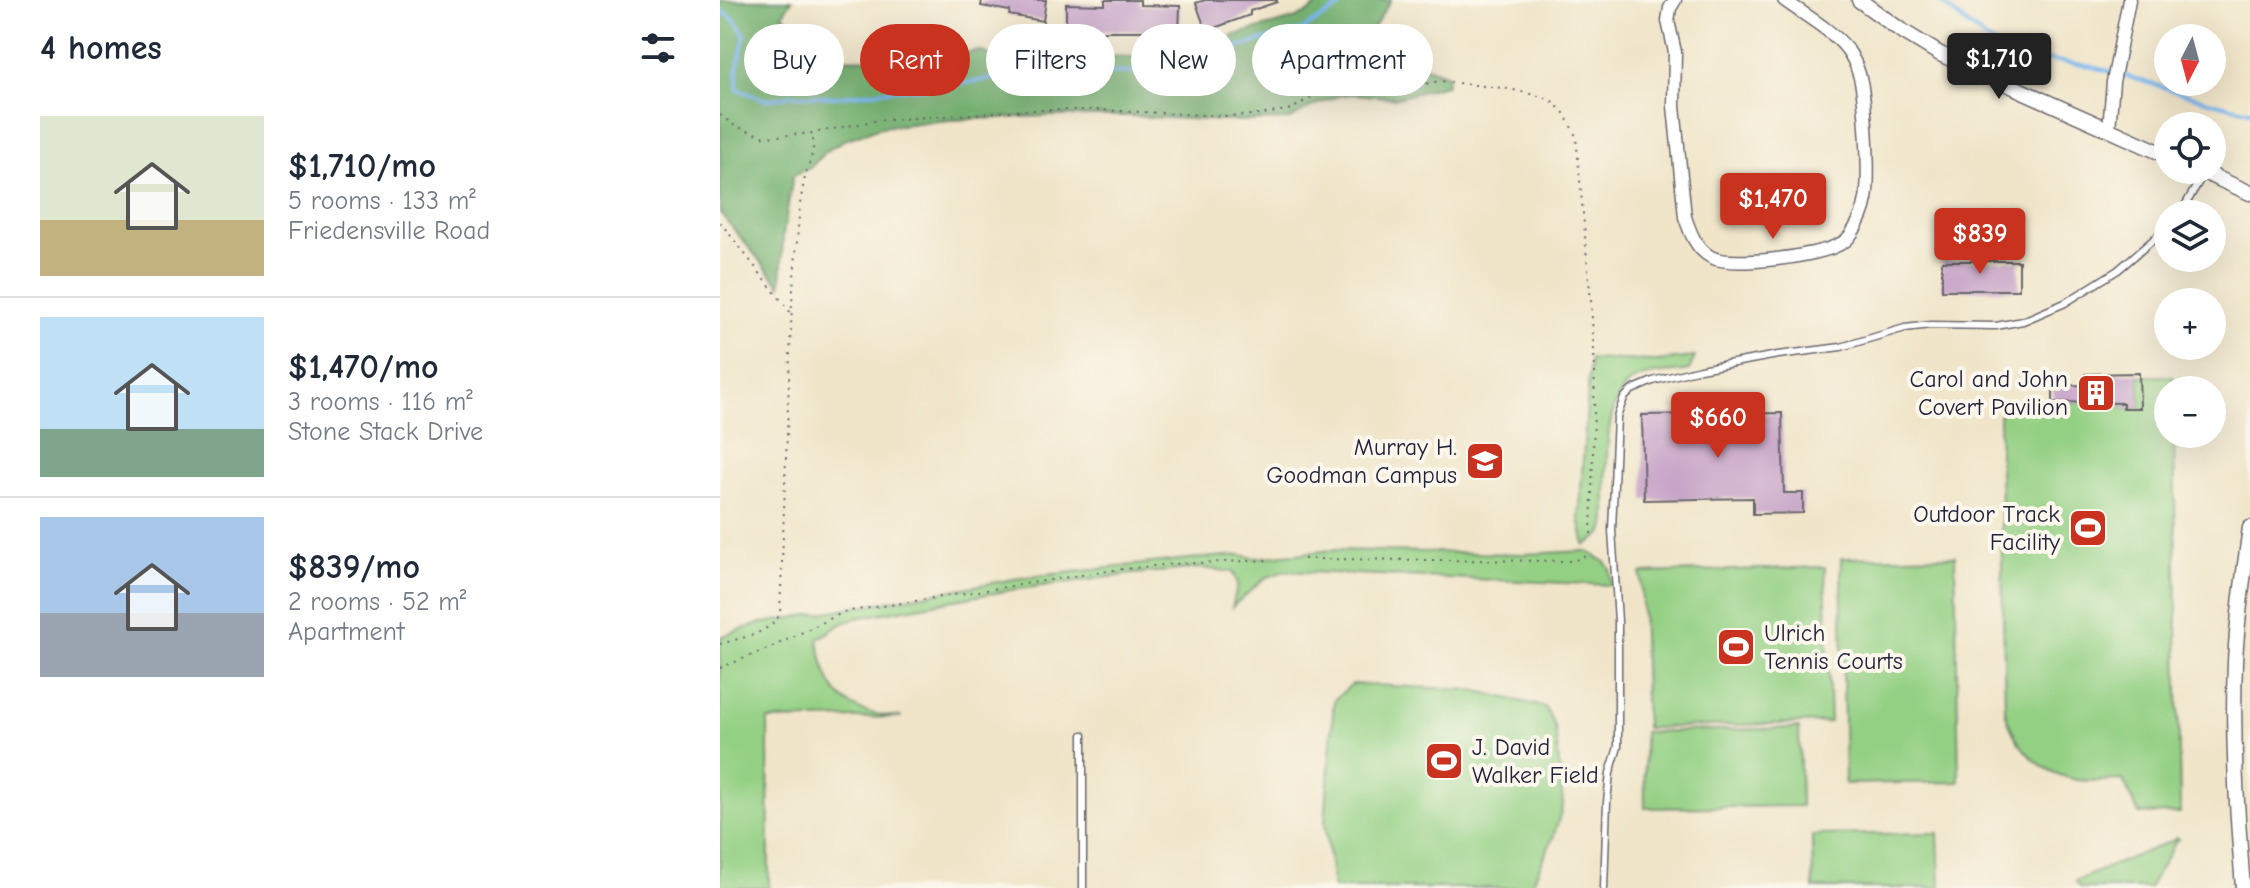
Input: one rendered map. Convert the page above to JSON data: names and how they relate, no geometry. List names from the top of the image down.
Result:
{
  "places": {
    "building": ["Carol and John Covert Pavilion"],
    "school or university": ["Murray H. Goodman Campus"],
    "sports": ["Outdoor Track Facility", "Ulrich Tennis Courts", "J. David Walker Field"]
  },
  "north": "bottom",
  "page": {
    "heading": "4 homes",
    "map_buttons": ["+", "−"],
    "chip": [
      "Buy",
      "Rent",
      "Filters",
      "New",
      "Apartment"
    ],
    "price": [
      "$1,710",
      "$1,470",
      "$839",
      "$660"
    ],
    "list": [
      {
        "name": "$1,710/mo",
        "note": "5 rooms · 133 m² · Friedensville Road"
      },
      {
        "name": "$1,470/mo",
        "note": "3 rooms · 116 m² · Stone Stack Drive"
      },
      {
        "name": "$839/mo",
        "note": "2 rooms · 52 m² · Apartment"
      }
    ]
  }
}
